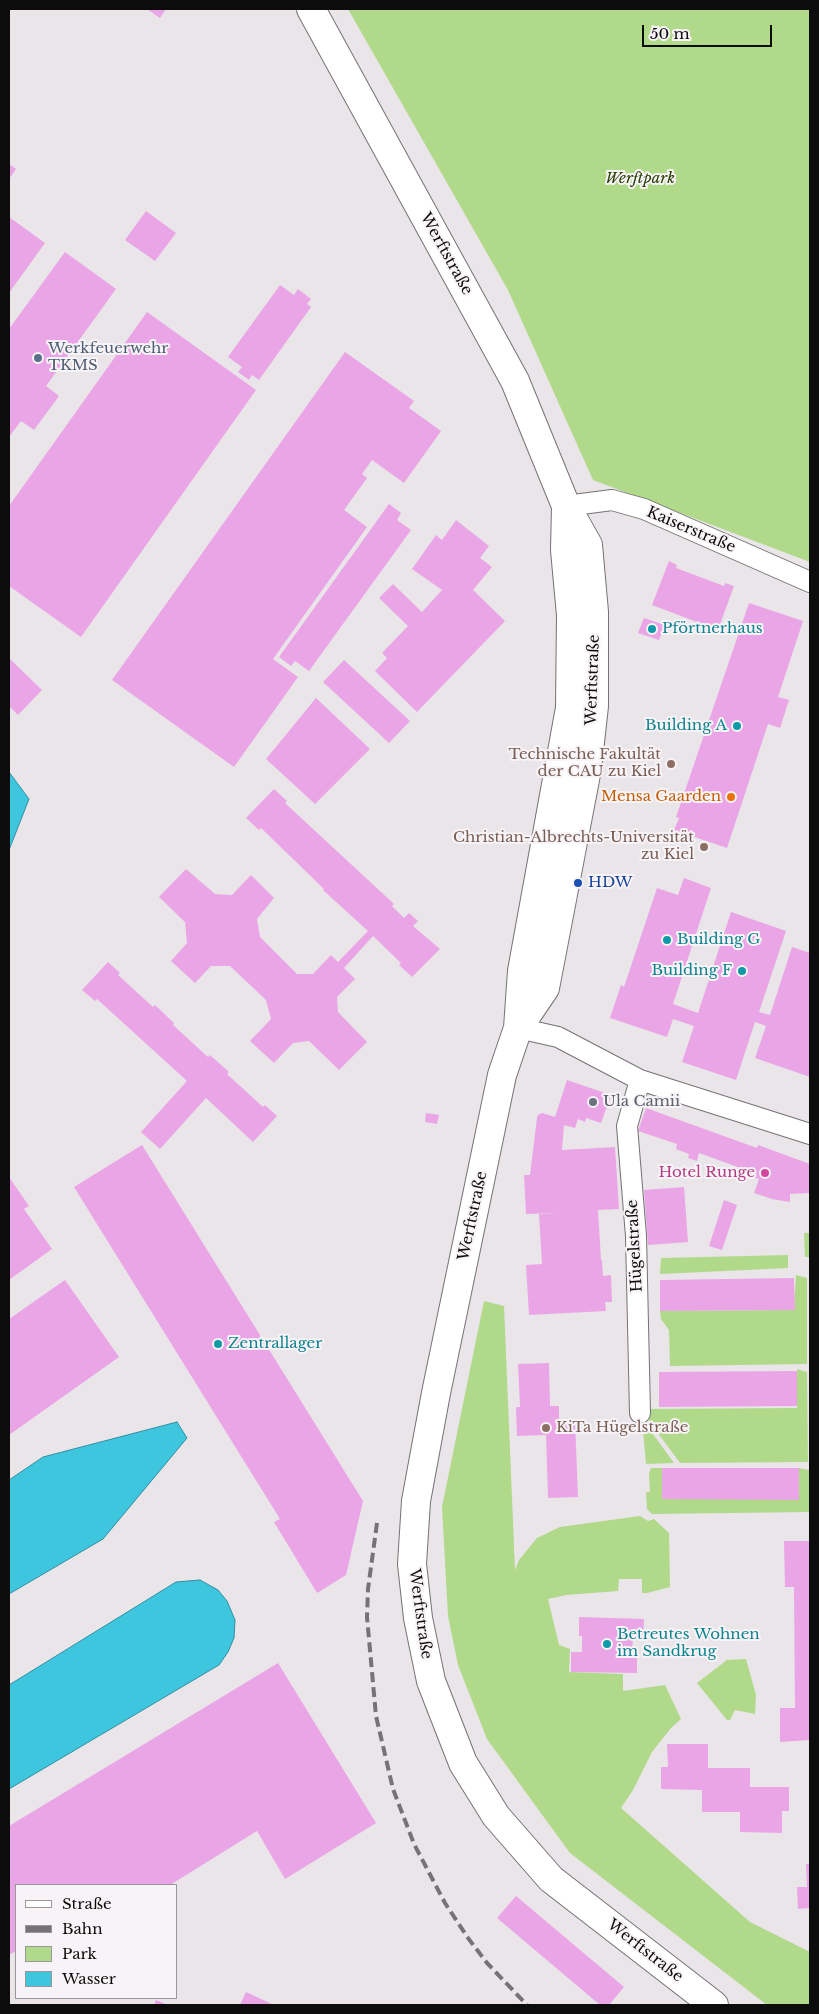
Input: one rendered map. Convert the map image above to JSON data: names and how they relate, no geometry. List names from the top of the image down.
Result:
{
  "streets": {
    "main road": ["Werftstraße"],
    "street": ["Kaiserstraße", "Hügelstraße"]
  },
  "crossings": [
    ["Werftstraße", "Kaiserstraße"]
  ],
  "parks": ["Werftpark"],
  "places": [
    "Werkfeuerwehr TKMS",
    "Pförtnerhaus",
    "Building A",
    "Technische Fakultät der CAU zu Kiel",
    "Mensa Gaarden",
    "Christian-Albrechts-Universität zu Kiel",
    "HDW",
    "Building G",
    "Building F",
    "Ula Camii",
    "Hotel Runge",
    "Zentrallager",
    "KiTa Hügelstraße",
    "Betreutes Wohnen im Sandkrug"
  ],
  "legend": [
    "Straße",
    "Bahn",
    "Park",
    "Wasser"
  ],
  "scale_bar": "50 m"
}
